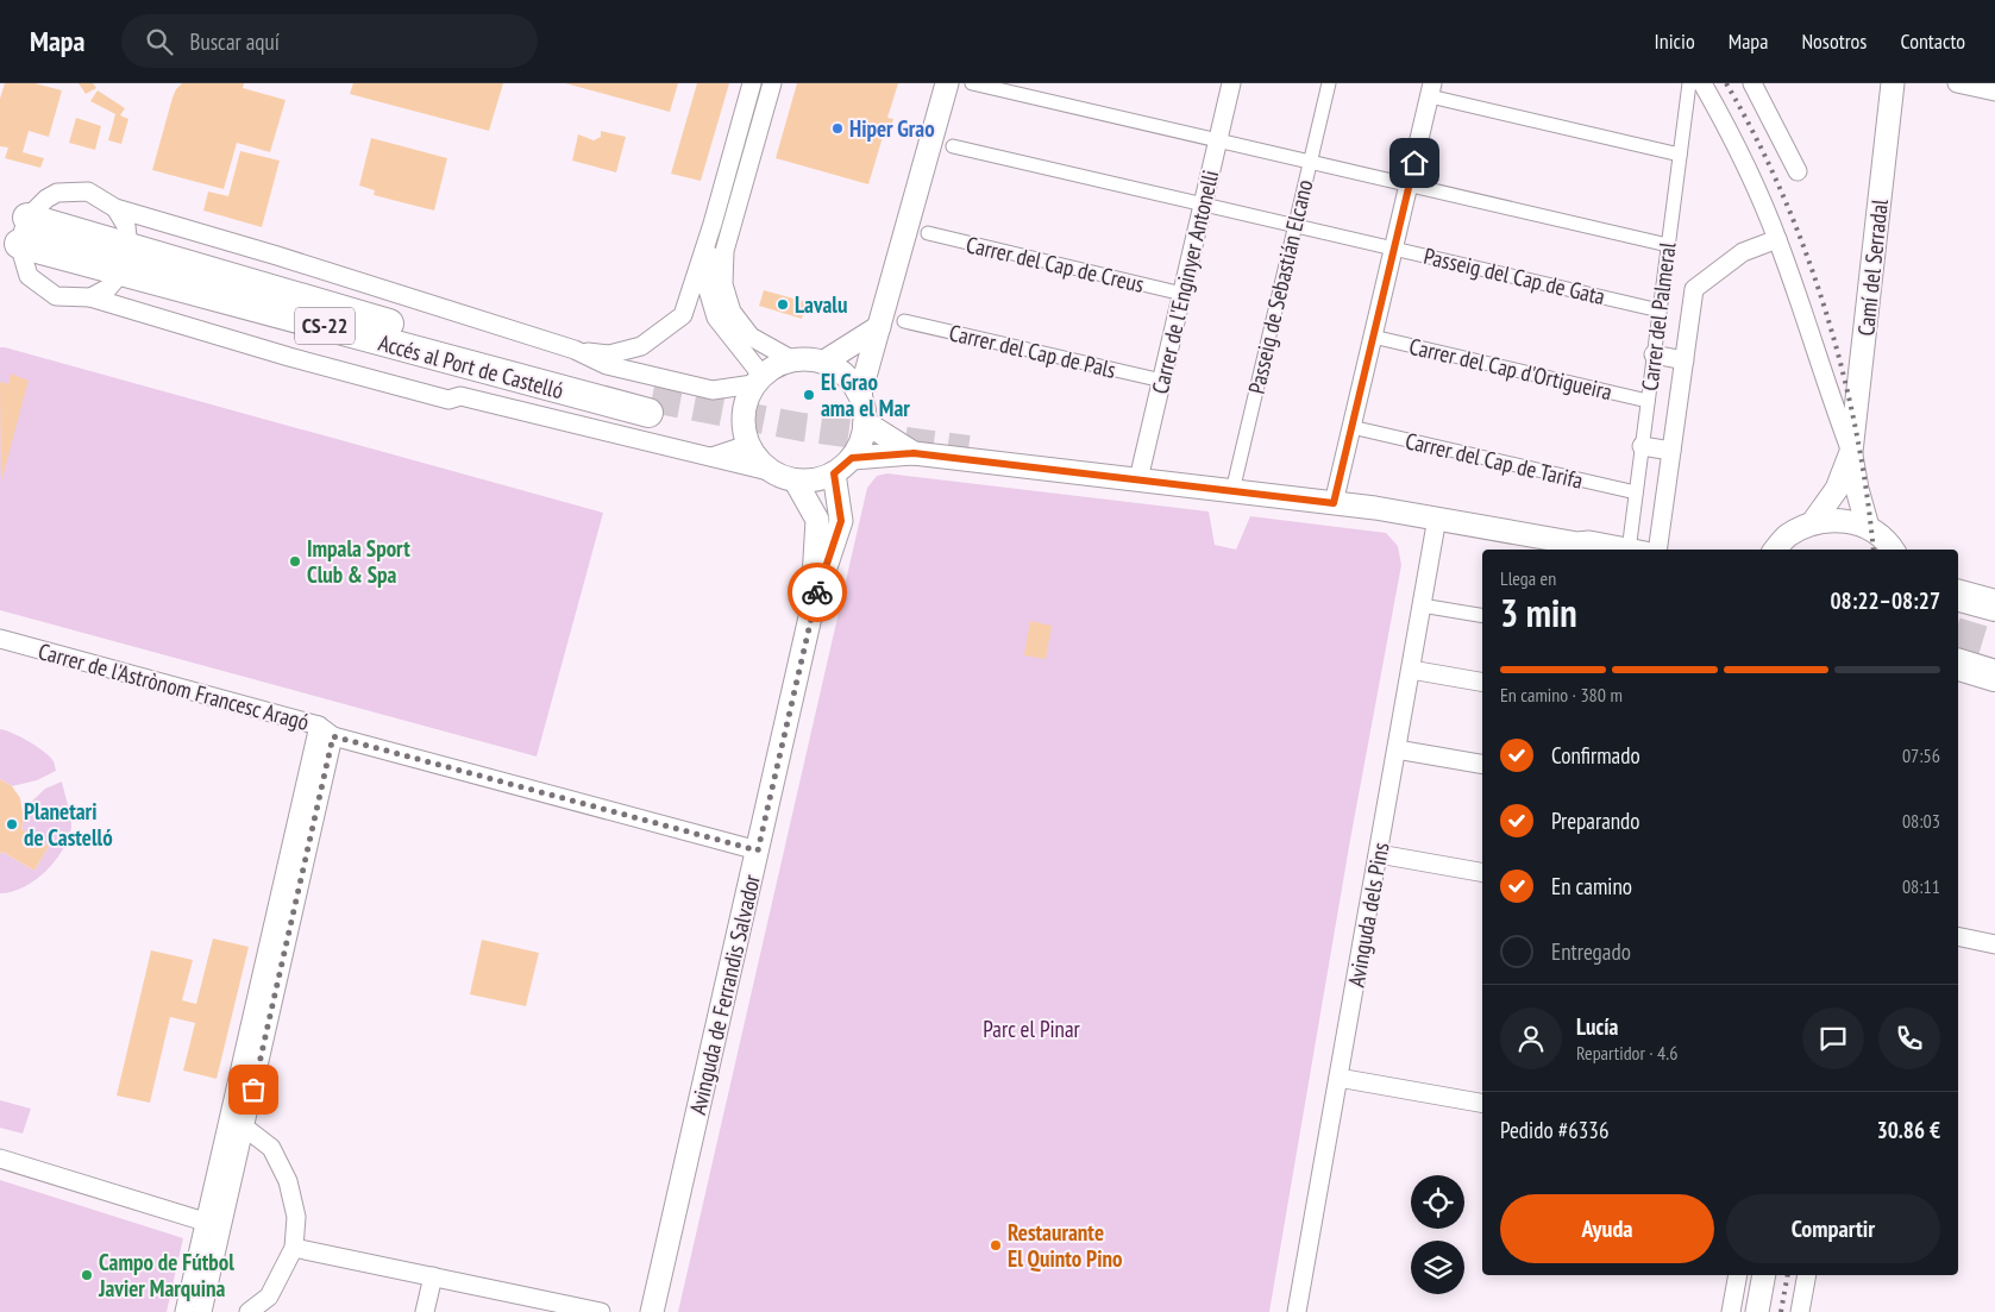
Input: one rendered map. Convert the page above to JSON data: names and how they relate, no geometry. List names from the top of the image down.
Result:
{
  "streets": {
    "highway": ["CS-22", "Accés al Port de Castelló"],
    "street": [
      "Carrer del Cap de Creus",
      "Camí del Serradal",
      "Passeig del Cap de Gata",
      "Carrer de l'Enginyer Antonelli",
      "Passeig de Sebastián Elcano",
      "Carrer del Palmeral",
      "Carrer del Cap de Pals",
      "Carrer del Cap d'Ortigueira",
      "Carrer del Cap de Tarifa",
      "Carrer de l'Astrònom Francesc Aragó",
      "Avinguda dels Pins",
      "Avinguda de Ferrandis Salvador"
    ]
  },
  "crossings": [
    ["Carrer del Cap de Creus", "Carrer de l'Enginyer Antonelli"],
    ["Passeig del Cap de Gata", "Carrer de l'Enginyer Antonelli"],
    ["Passeig del Cap de Gata", "Passeig de Sebastián Elcano"],
    ["Passeig del Cap de Gata", "Carrer del Palmeral"],
    ["Carrer de l'Enginyer Antonelli", "Carrer del Cap de Pals"],
    ["Carrer del Palmeral", "Carrer del Cap d'Ortigueira"],
    ["Carrer del Palmeral", "Carrer del Cap de Tarifa"],
    ["Carrer de l'Astrònom Francesc Aragó", "Avinguda de Ferrandis Salvador"]
  ],
  "parks": ["Parc el Pinar"],
  "places": [
    "Hiper Grao",
    "Lavalu",
    "El Grao ama el Mar",
    "Impala Sport Club & Spa",
    "Planetari de Castelló",
    "Restaurante El Quinto Pino",
    "Campo de Fútbol Javier Marquina"
  ],
  "page": {
    "header": "Mapa",
    "search": "Buscar aquí",
    "nav": [
      "Inicio",
      "Mapa",
      "Nosotros",
      "Contacto"
    ],
    "heading": ["3 min", "Llega en", "08:22–08:27"],
    "panel": [
      "Lucía",
      "Repartidor · 4.6",
      "Pedido #6336",
      "30.86 €"
    ],
    "bar": "En camino · 380 m",
    "list": [
      ["Confirmado", "07:56"],
      ["Preparando", "08:03"],
      ["En camino", "08:11"],
      "Entregado"
    ],
    "buttons": ["Ayuda", "Compartir"]
  }
}
